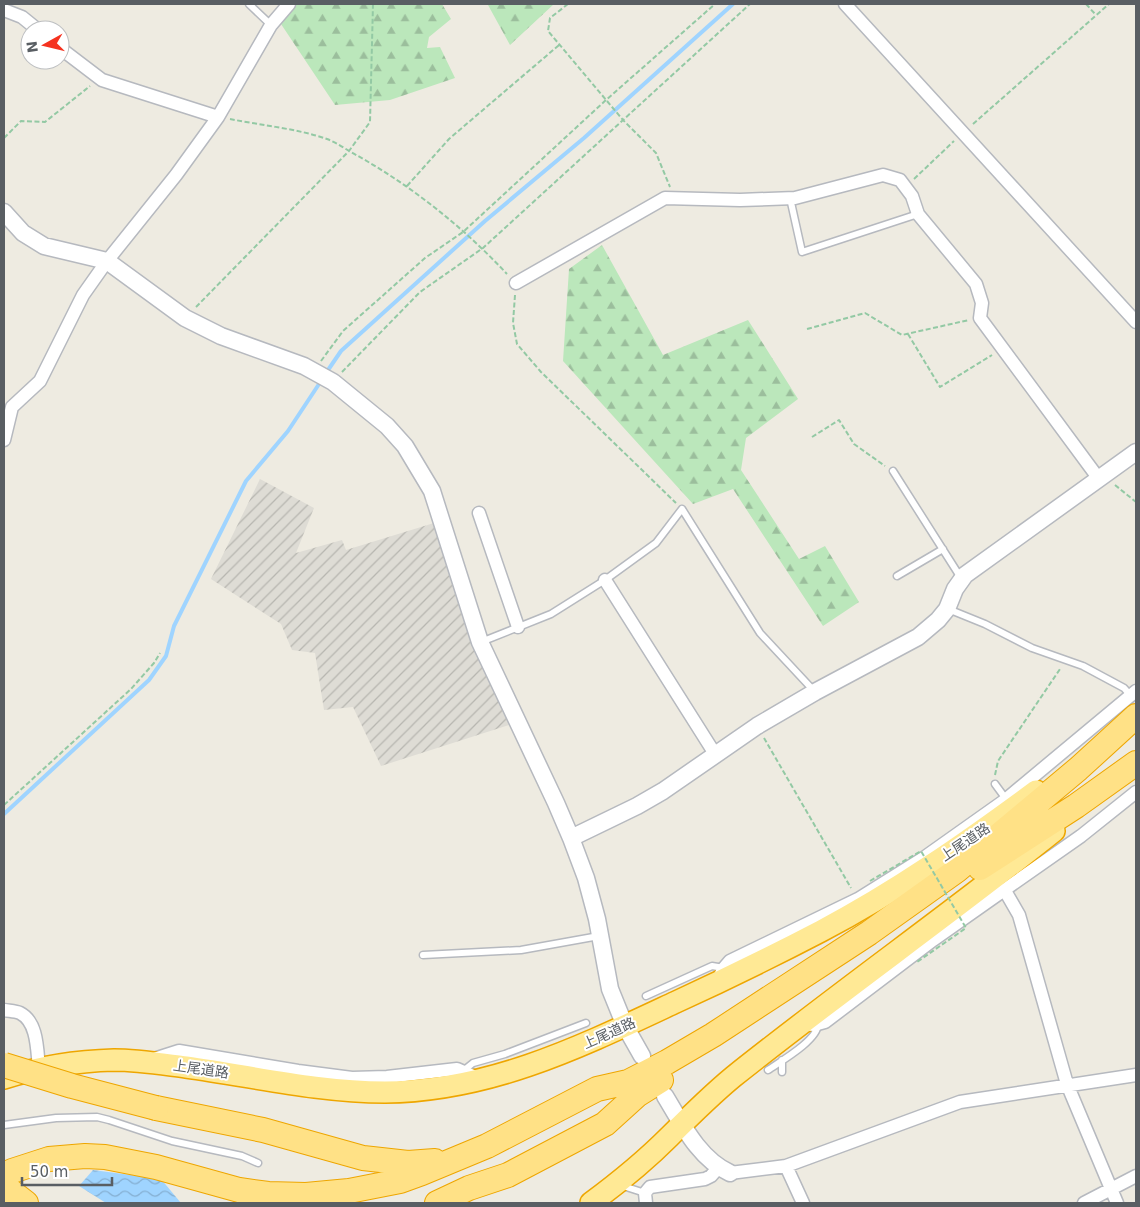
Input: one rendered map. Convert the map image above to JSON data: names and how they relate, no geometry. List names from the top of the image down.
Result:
{
  "streets": {
    "highway": ["上尾道路"]
  },
  "scale_bar": "50 m",
  "north": "left"
}
